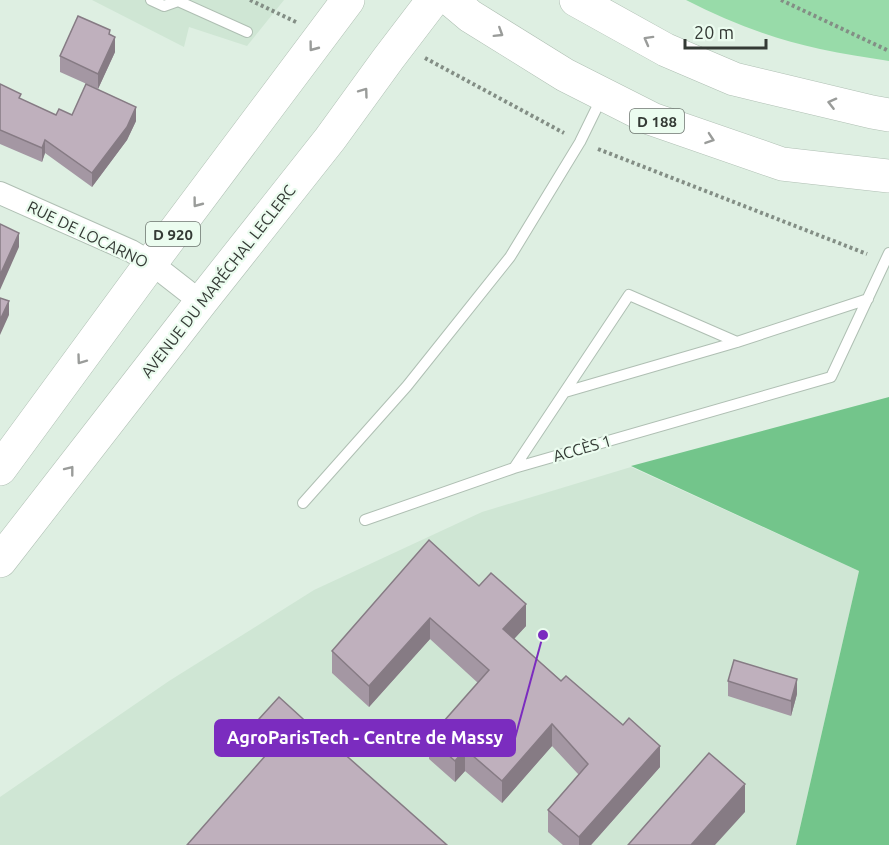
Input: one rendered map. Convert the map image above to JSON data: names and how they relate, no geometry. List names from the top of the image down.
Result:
{
  "streets": {
    "main road": ["D 188", "D 920", "AVENUE DU MARÉCHAL LECLERC"],
    "street": ["RUE DE LOCARNO"],
    "lane": ["ACCÈS 1"]
  },
  "crossings": [
    ["RUE DE LOCARNO", "D 920"],
    ["RUE DE LOCARNO", "AVENUE DU MARÉCHAL LECLERC"]
  ],
  "places": ["AgroParisTech - Centre de Massy"],
  "scale_bar": "20 m"
}
